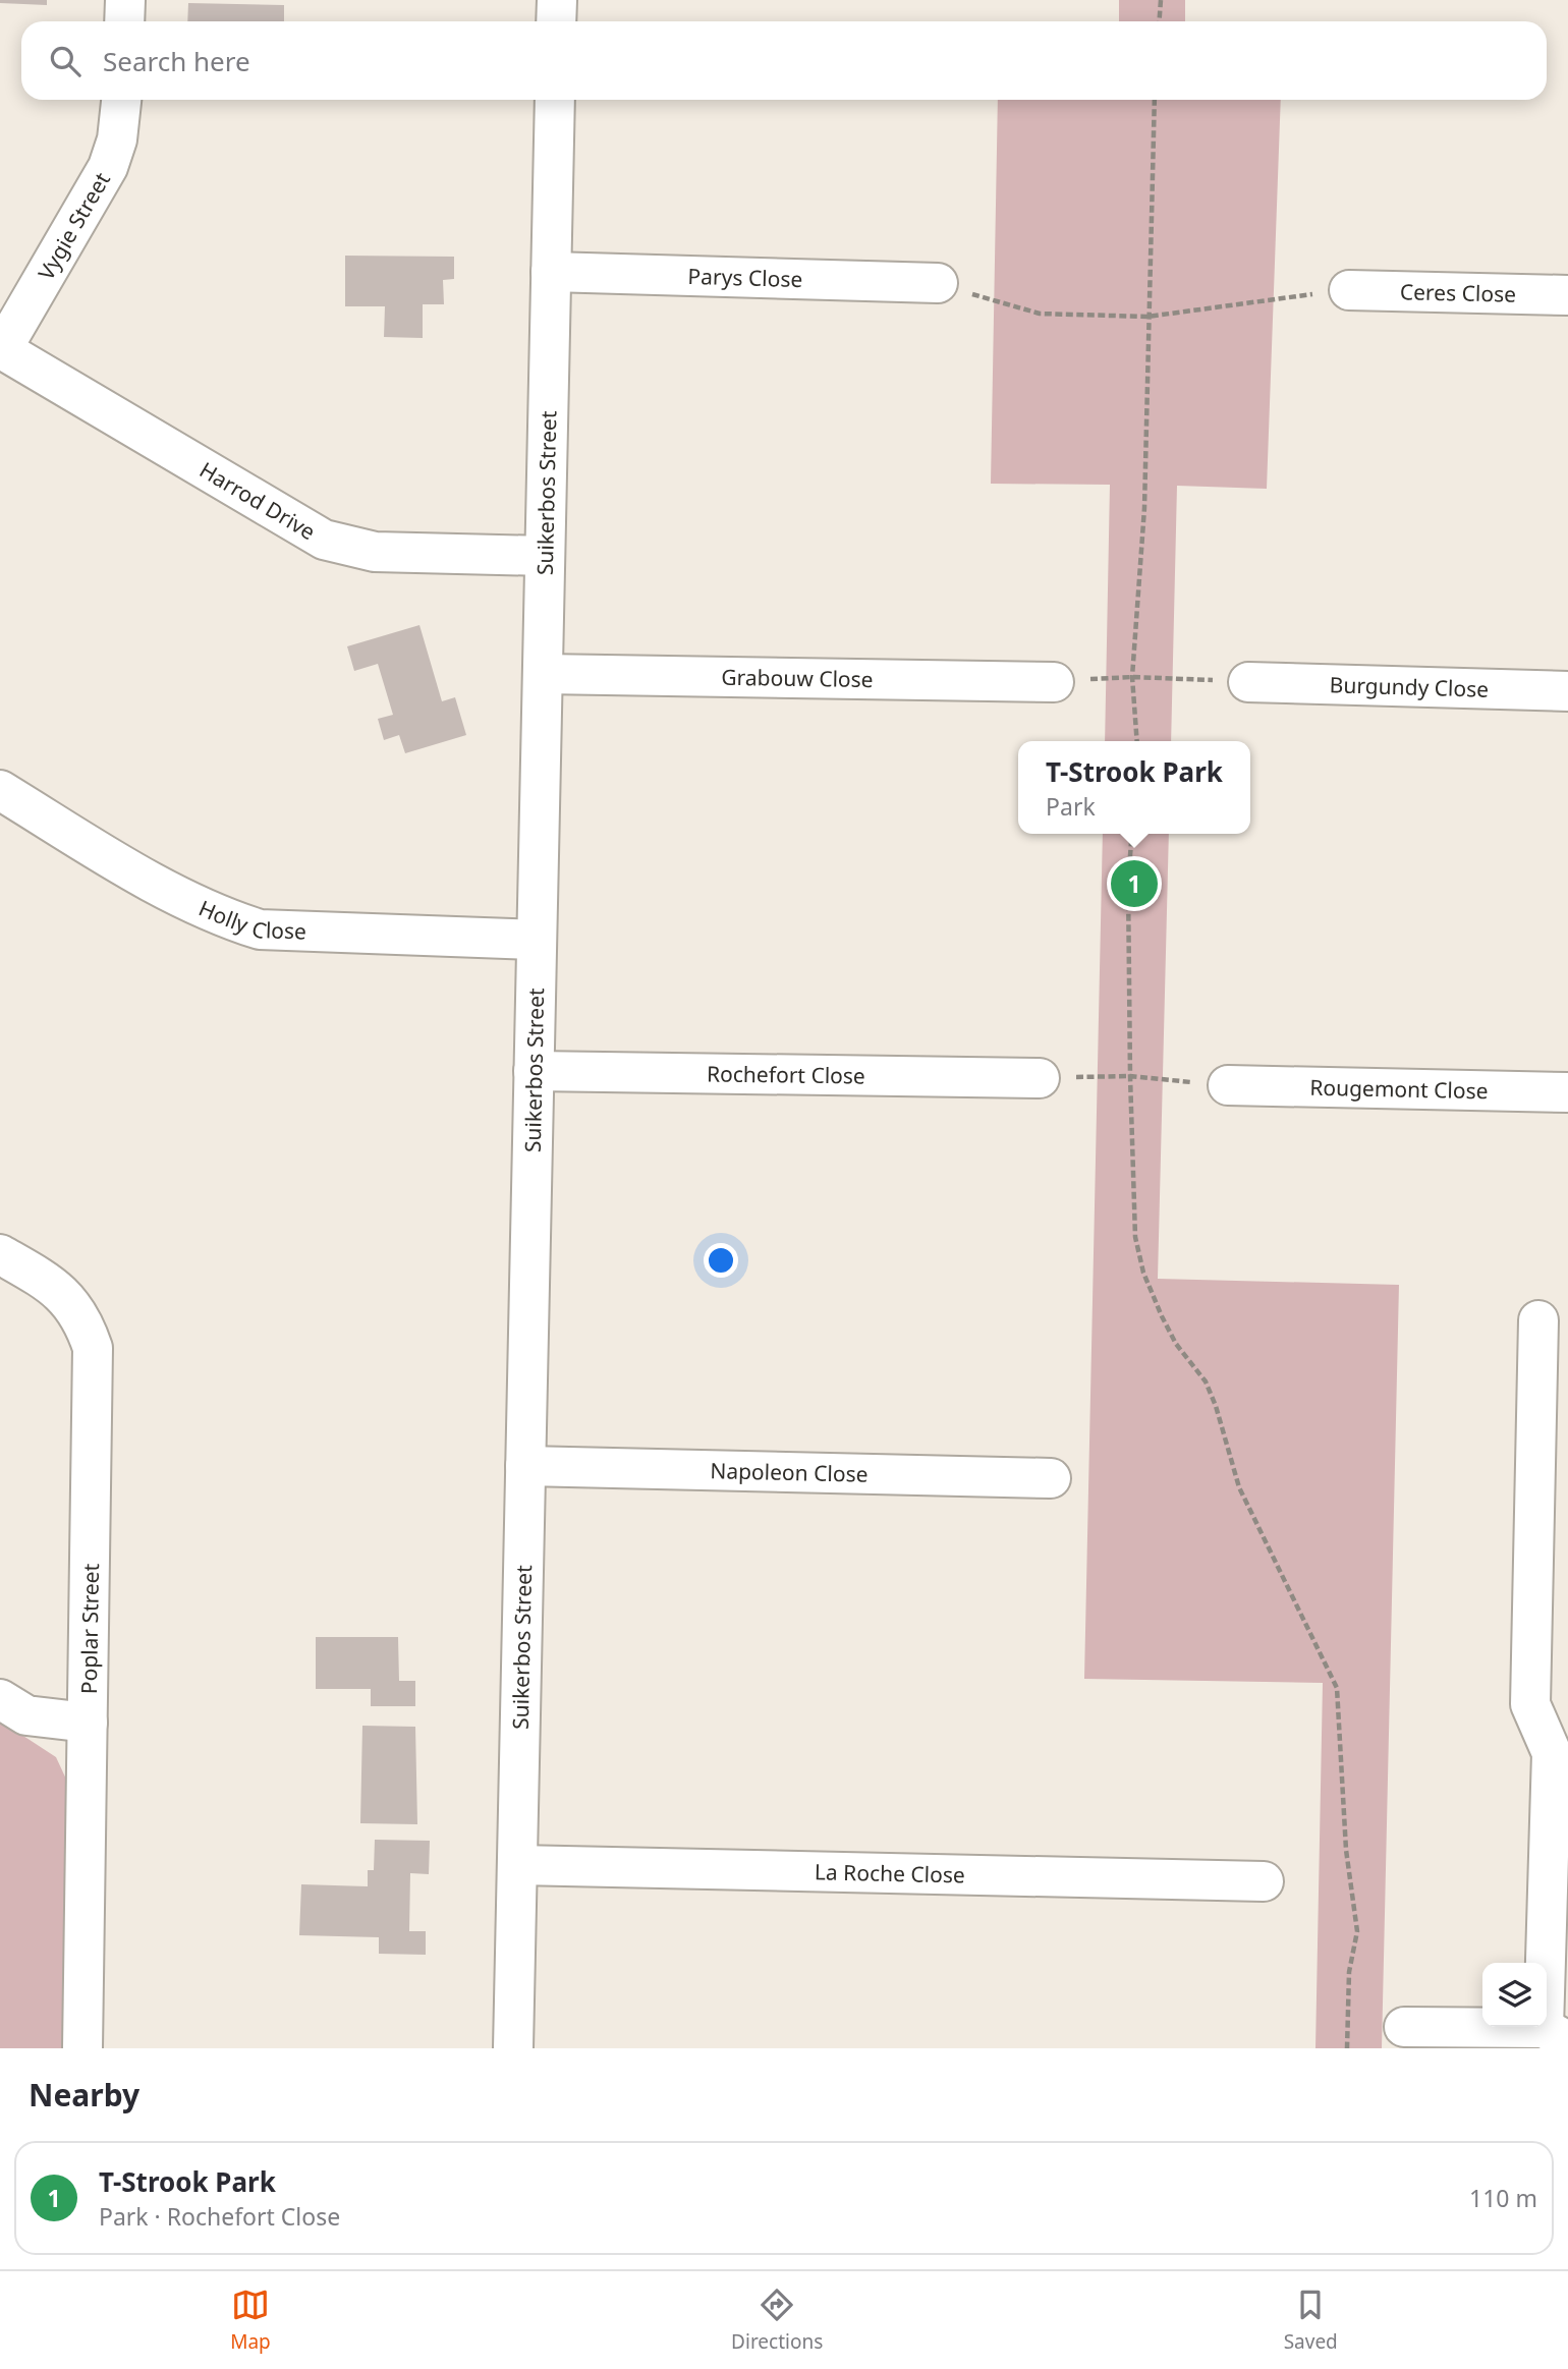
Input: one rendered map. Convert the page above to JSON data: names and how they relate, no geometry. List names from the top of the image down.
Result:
{
  "streets": {
    "street": [
      "Vygie Street",
      "Parys Close",
      "Ceres Close",
      "Suikerbos Street",
      "Harrod Drive",
      "Grabouw Close",
      "Burgundy Close",
      "Holly Close",
      "Rochefort Close",
      "Rougemont Close",
      "Napoleon Close",
      "Poplar Street",
      "La Roche Close"
    ]
  },
  "crossings": [
    ["Vygie Street", "Harrod Drive"],
    ["Parys Close", "Suikerbos Street"],
    ["Suikerbos Street", "Harrod Drive"],
    ["Suikerbos Street", "Grabouw Close"],
    ["Suikerbos Street", "Holly Close"],
    ["Suikerbos Street", "Rochefort Close"],
    ["Suikerbos Street", "Napoleon Close"],
    ["Suikerbos Street", "La Roche Close"]
  ],
  "page": {
    "search": "Search here",
    "popup": ["T-Strook Park", "Park"],
    "pins": "1",
    "heading": "Nearby",
    "list": [
      {
        "mark": "1",
        "name": "T-Strook Park",
        "note": "Park · Rochefort Close",
        "value": "110 m"
      }
    ],
    "nav": ["Map", "Directions", "Saved"]
  }
}
